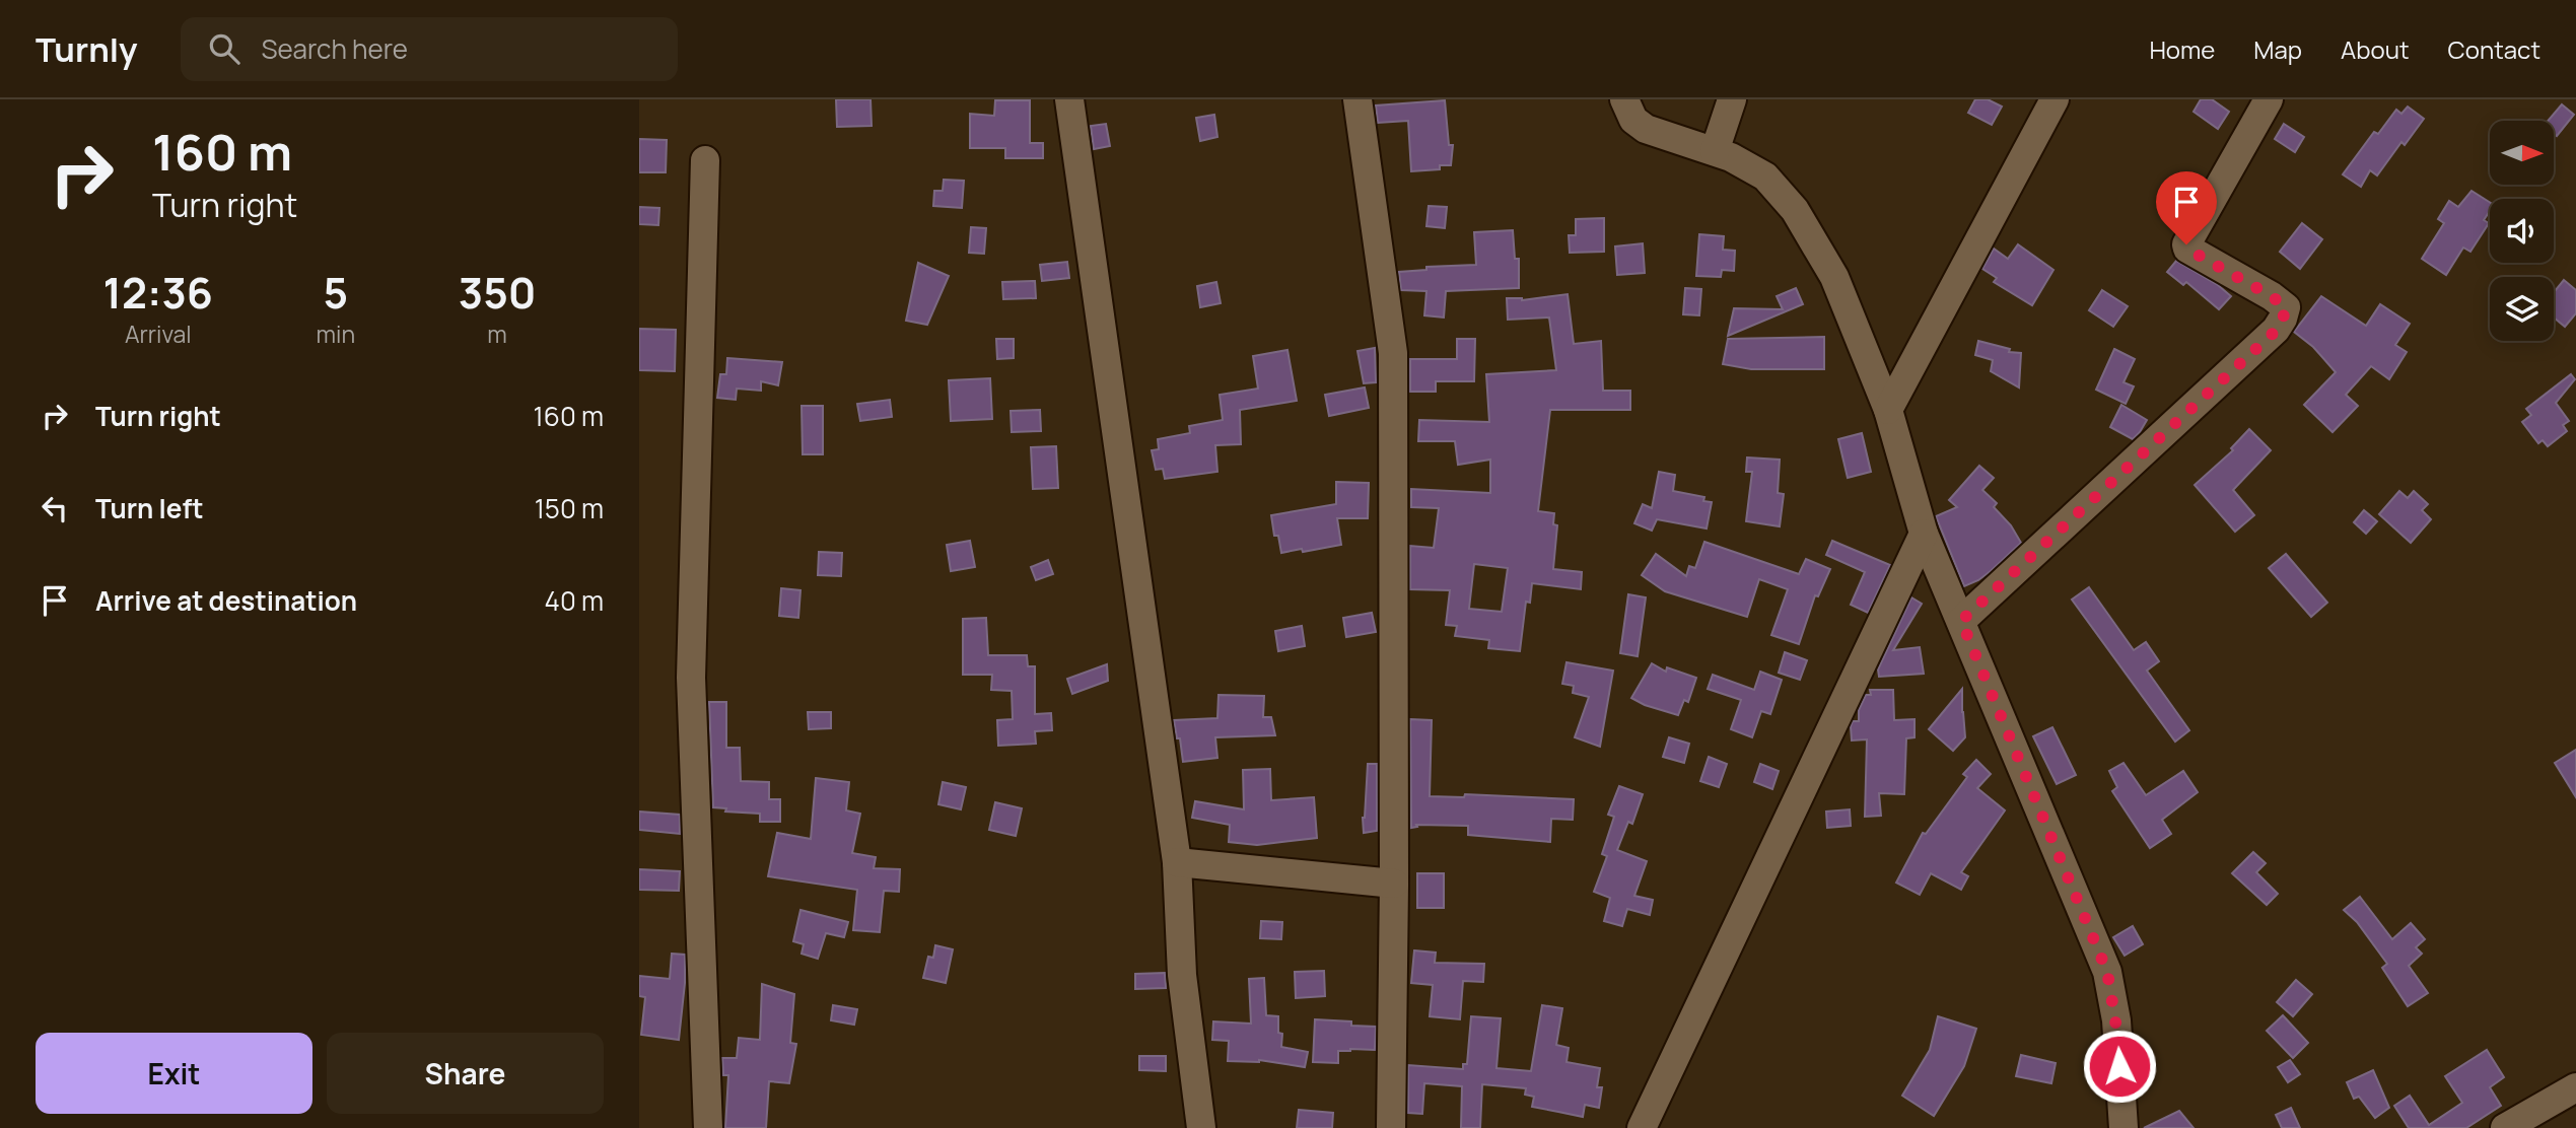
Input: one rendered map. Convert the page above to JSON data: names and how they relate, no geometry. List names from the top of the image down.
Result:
{
  "north": "right",
  "page": {
    "header": "Turnly",
    "search": "Search here",
    "nav": [
      "Home",
      "Map",
      "About",
      "Contact"
    ],
    "turn": ["160 m", "Turn right"],
    "eta": [
      "12:36",
      "Arrival",
      "5",
      "min",
      "350",
      "m"
    ],
    "list": [
      {
        "name": "Turn right",
        "value": "160 m"
      },
      {
        "name": "Turn left",
        "value": "150 m"
      },
      {
        "name": "Arrive at destination",
        "value": "40 m"
      }
    ],
    "buttons": ["Exit", "Share"]
  }
}
